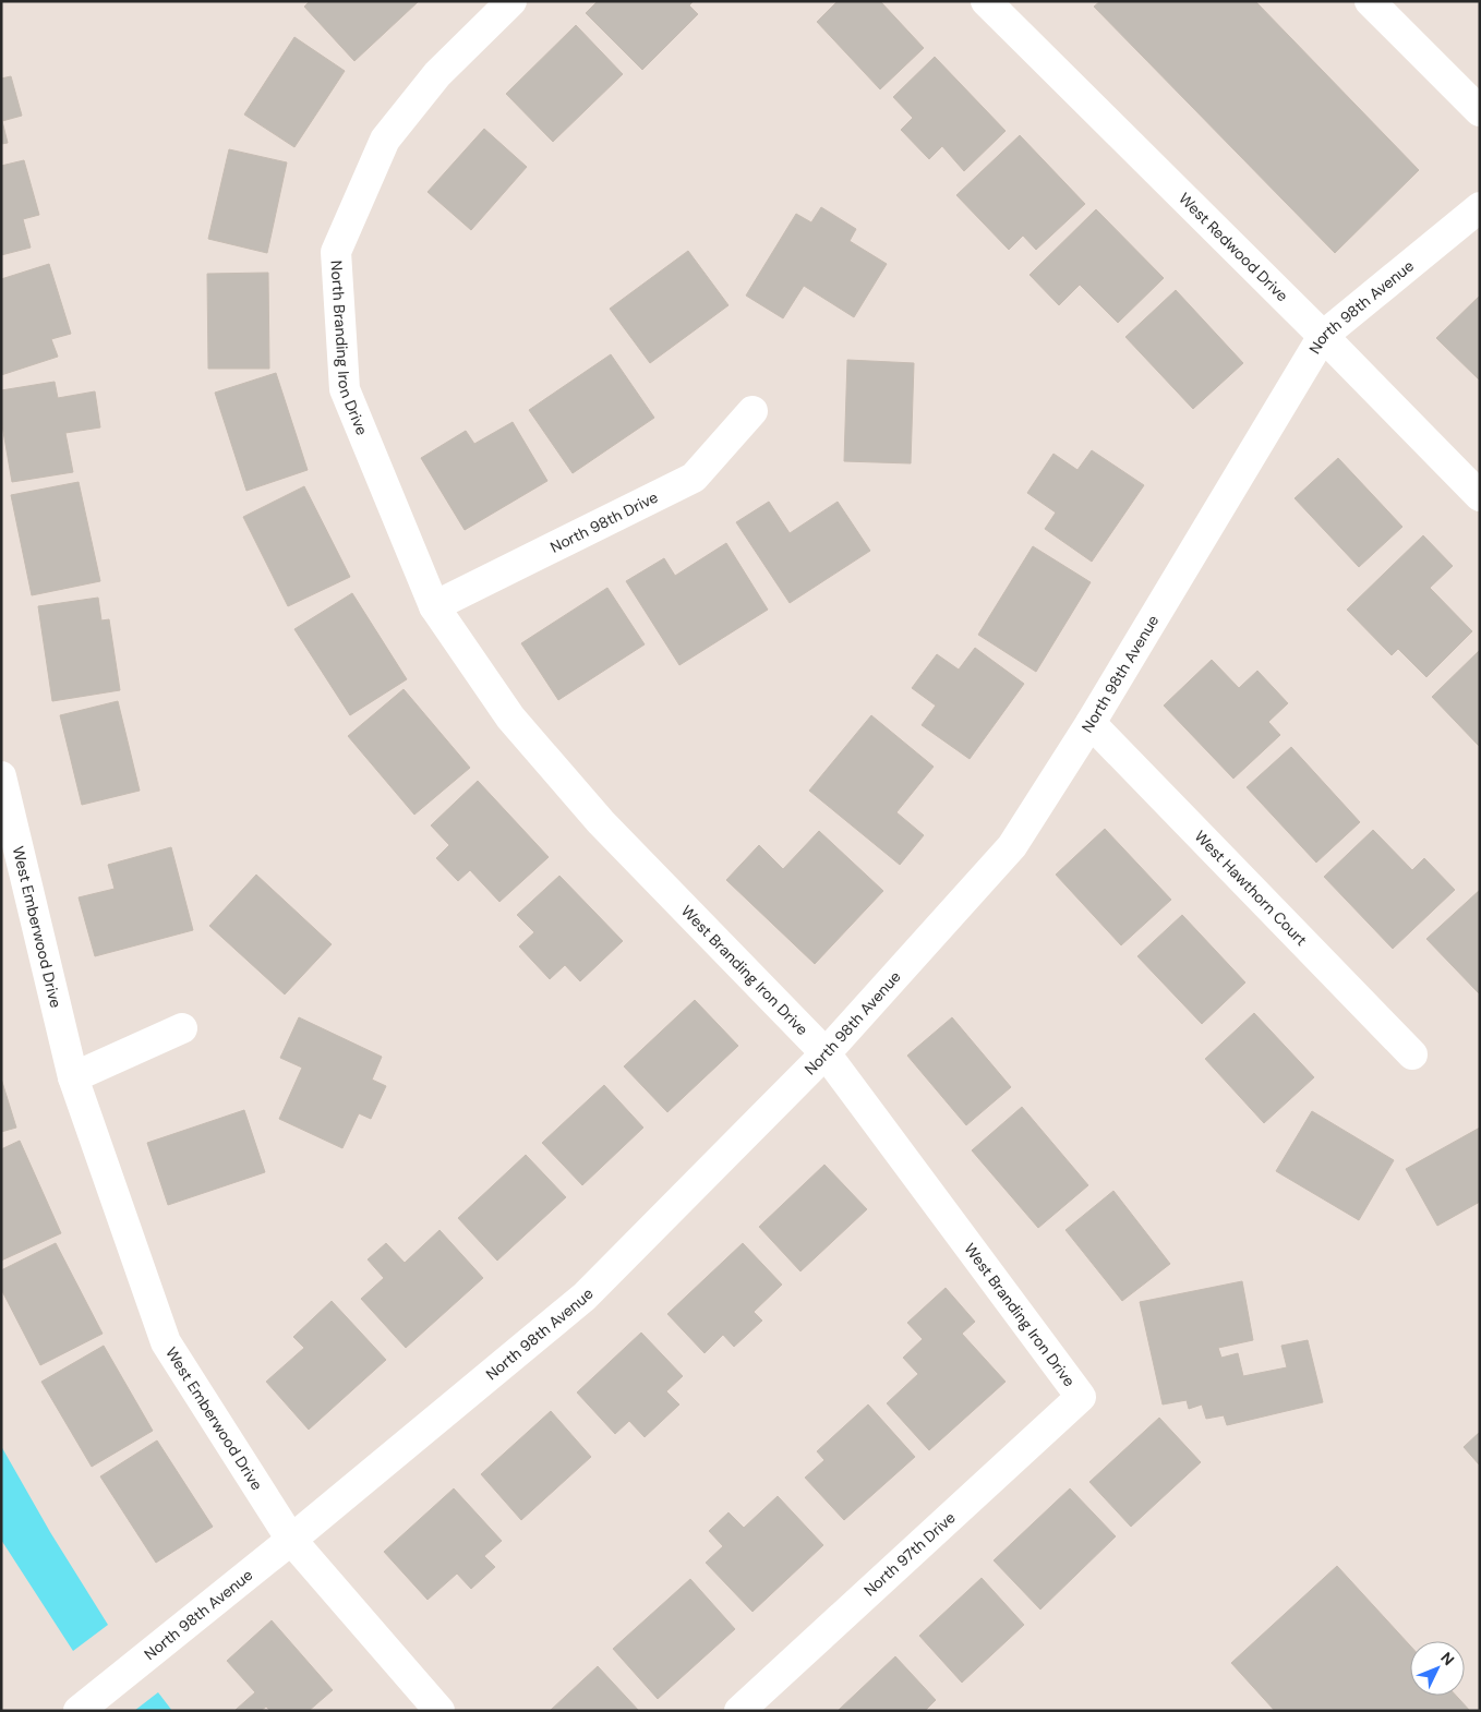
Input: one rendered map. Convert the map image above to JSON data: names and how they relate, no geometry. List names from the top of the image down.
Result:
{
  "streets": {
    "street": [
      "West Redwood Drive",
      "North 98th Avenue",
      "North Branding Iron Drive",
      "North 98th Drive",
      "West Hawthorn Court",
      "West Emberwood Drive",
      "West Branding Iron Drive",
      "North 97th Drive"
    ]
  },
  "crossings": [
    ["West Redwood Drive", "North 98th Avenue"],
    ["North 98th Avenue", "West Hawthorn Court"],
    ["North 98th Avenue", "West Emberwood Drive"],
    ["North 98th Avenue", "West Branding Iron Drive"],
    ["North Branding Iron Drive", "North 98th Drive"],
    ["North Branding Iron Drive", "West Branding Iron Drive"],
    ["North 98th Drive", "West Branding Iron Drive"],
    ["West Branding Iron Drive", "North 97th Drive"]
  ],
  "north": "top right"
}
